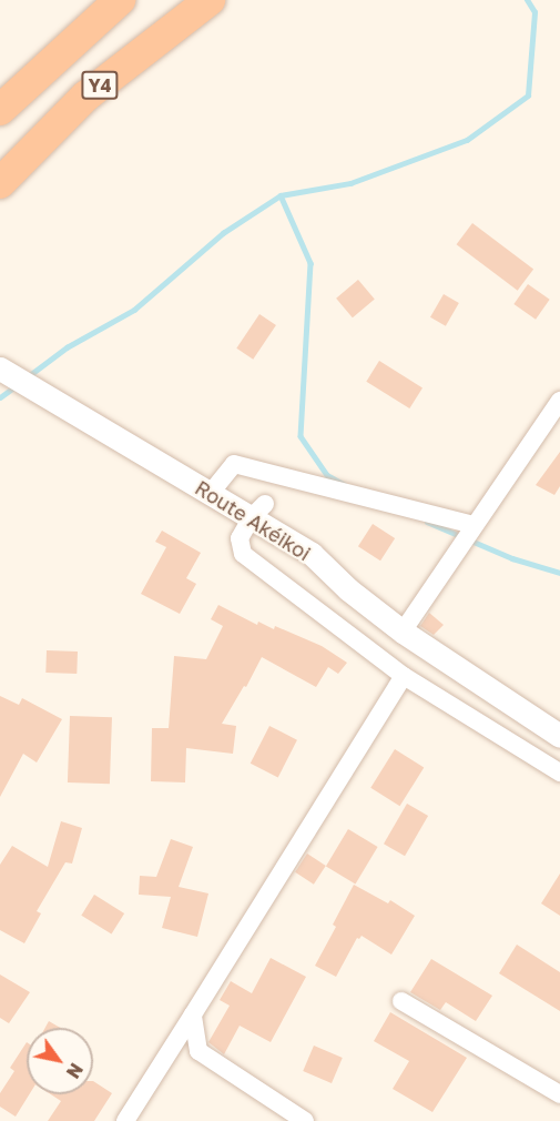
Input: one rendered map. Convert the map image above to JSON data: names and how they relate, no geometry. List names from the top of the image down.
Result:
{
  "streets": {
    "highway": ["Y4"],
    "street": ["Route Akéikoi"]
  },
  "north": "bottom right"
}
